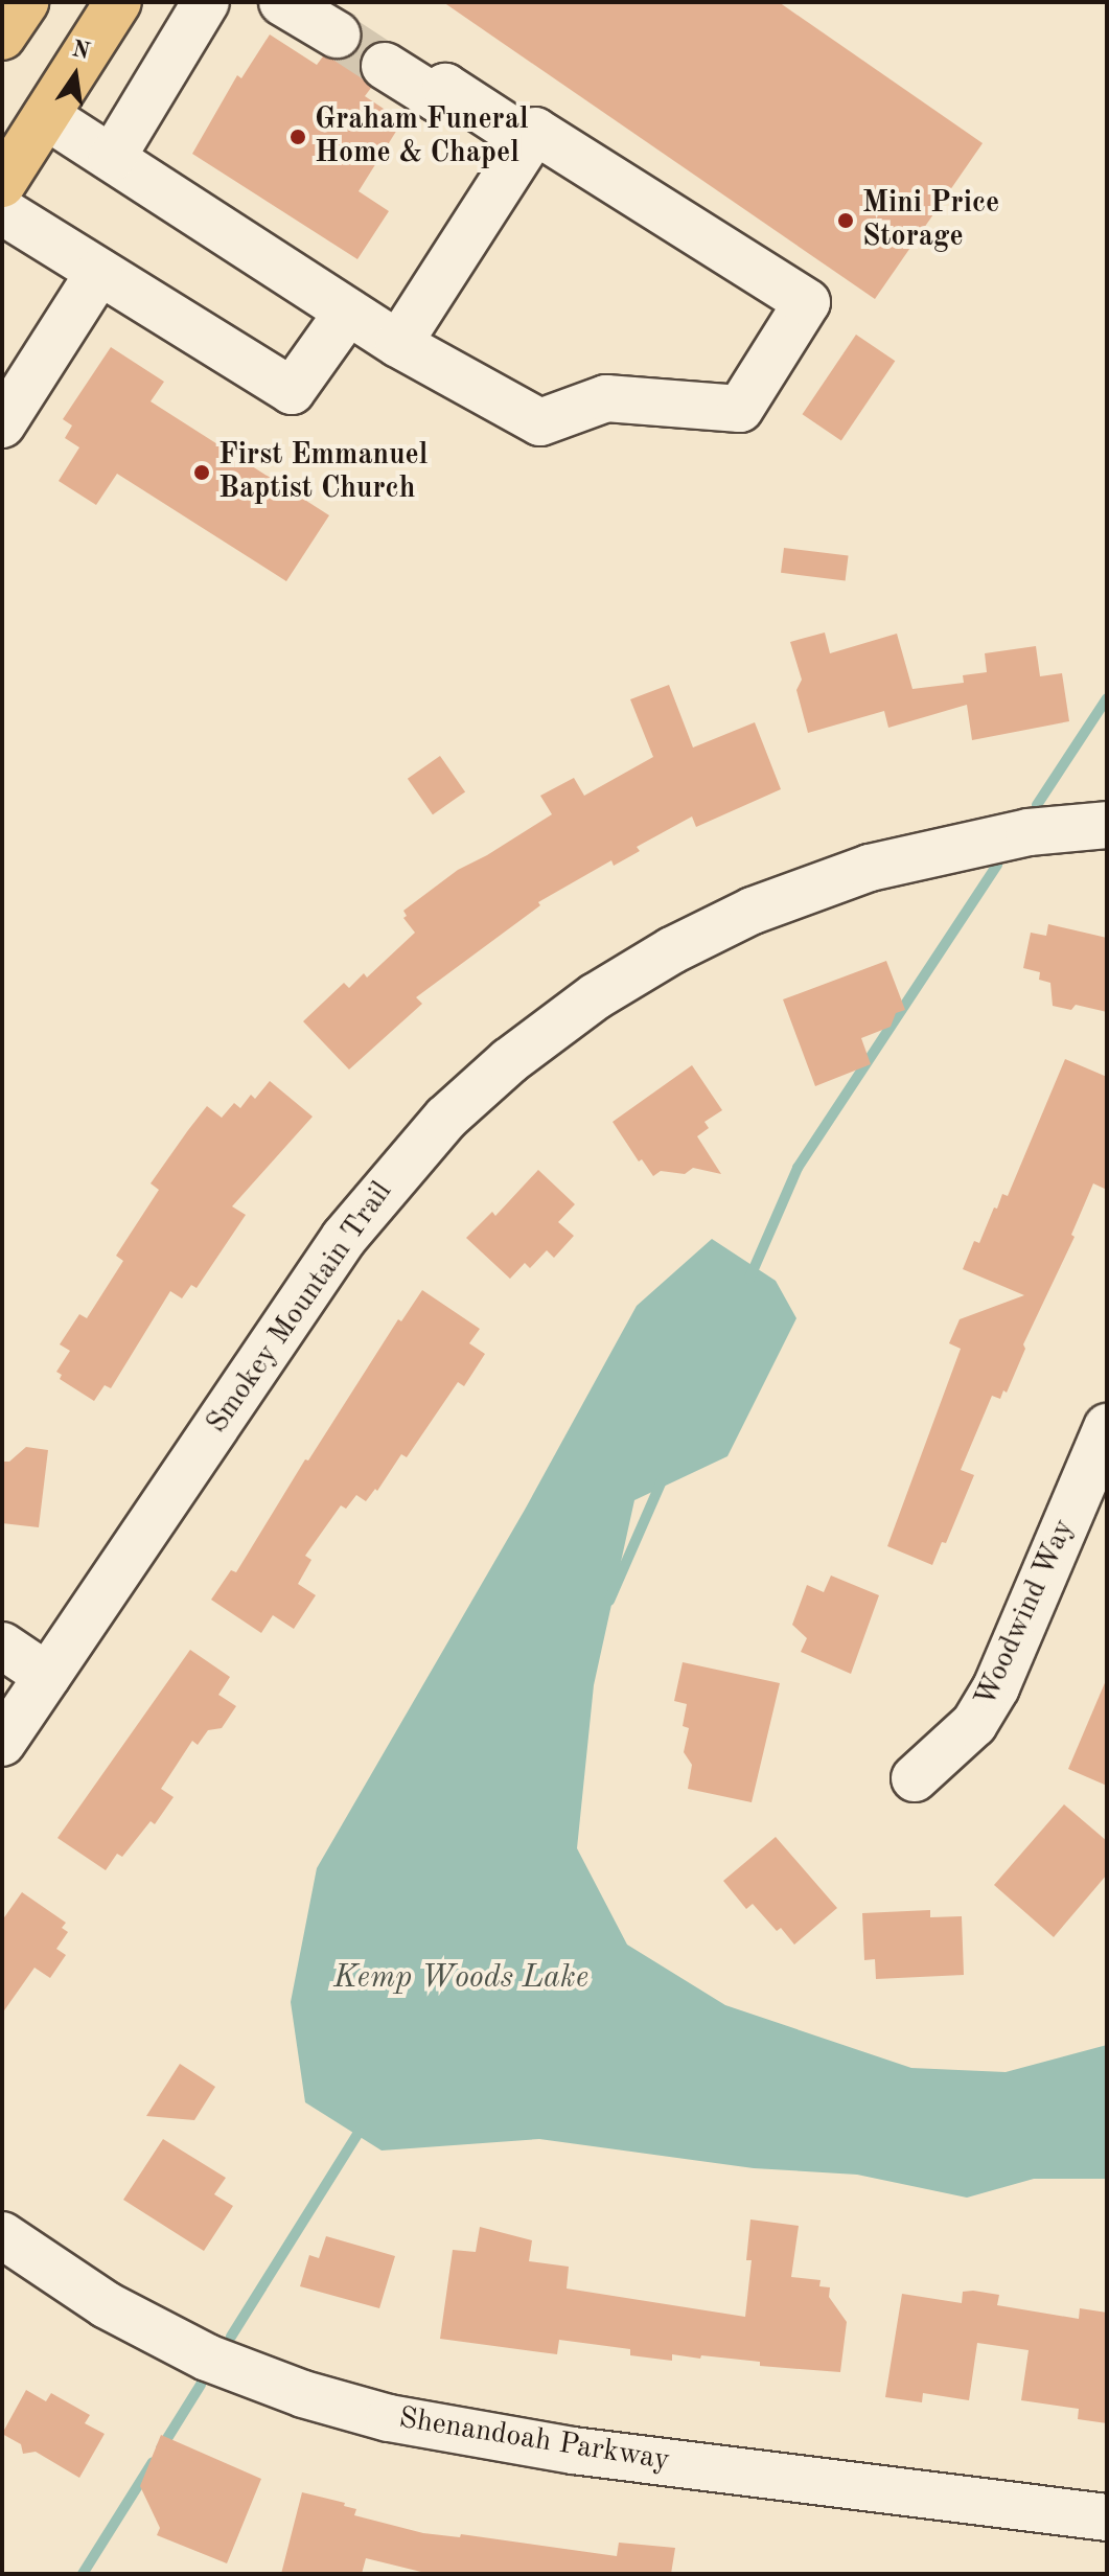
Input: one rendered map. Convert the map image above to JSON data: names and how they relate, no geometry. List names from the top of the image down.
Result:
{
  "streets": {
    "street": ["Smokey Mountain Trail", "Woodwind Way", "Shenandoah Parkway"]
  },
  "water": ["Kemp Woods Lake"],
  "places": ["Graham Funeral Home & Chapel", "Mini Price Storage", "First Emmanuel Baptist Church"],
  "north": "top"
}
